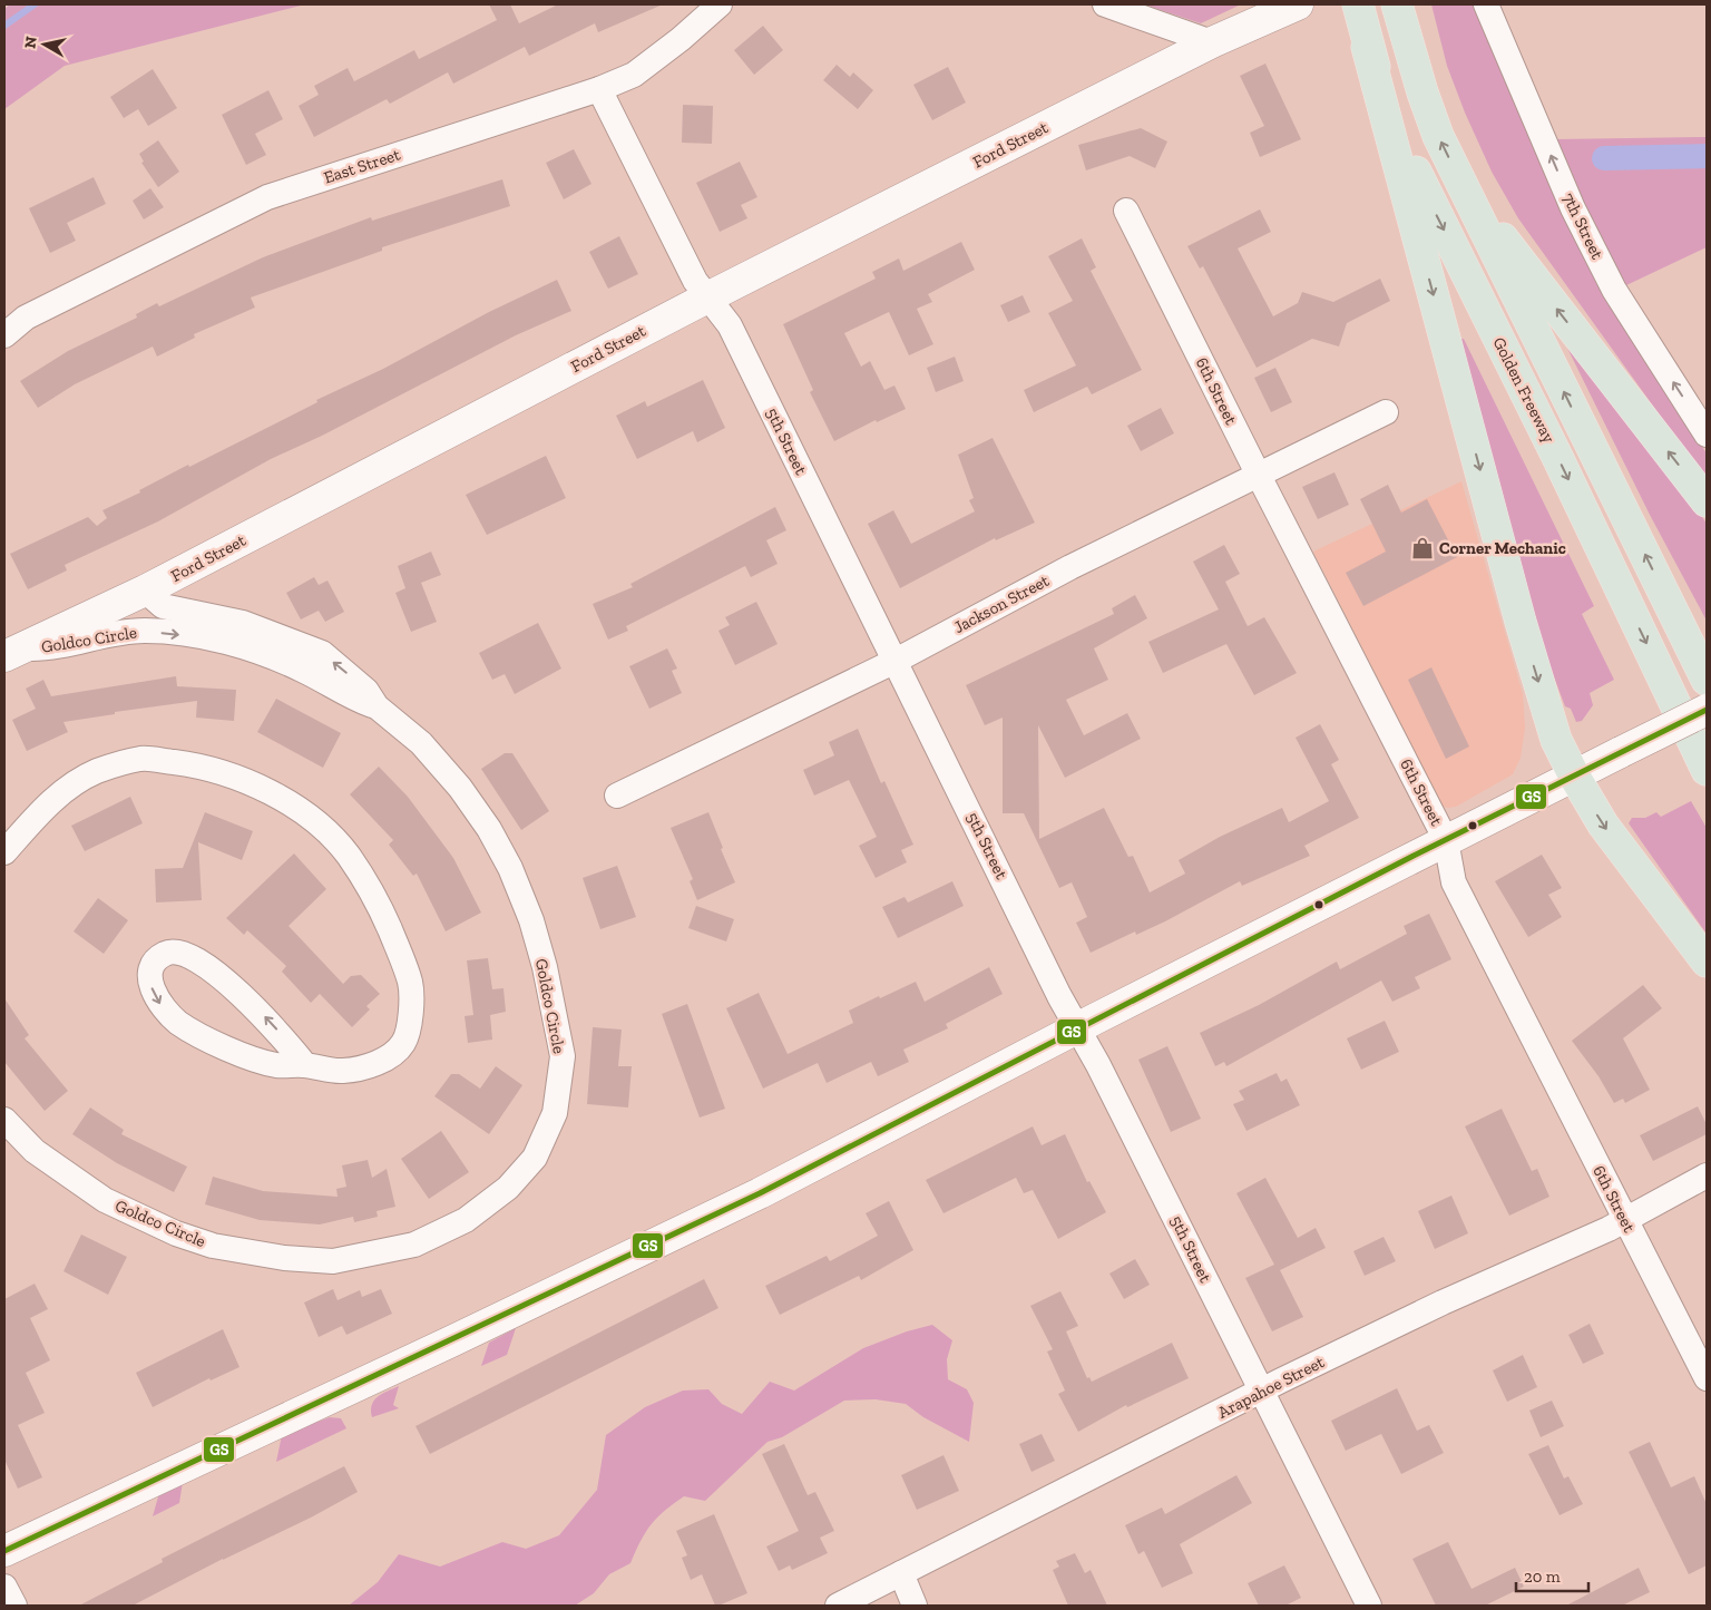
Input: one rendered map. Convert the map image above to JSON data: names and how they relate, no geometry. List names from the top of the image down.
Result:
{
  "streets": {
    "highway": ["Golden Freeway"],
    "street": [
      "Ford Street",
      "East Street",
      "7th Street",
      "6th Street",
      "5th Street",
      "Jackson Street",
      "Goldco Circle",
      "Arapahoe Street"
    ]
  },
  "crossings": [
    ["Ford Street", "5th Street"],
    ["Ford Street", "Goldco Circle"],
    ["East Street", "5th Street"],
    ["6th Street", "Jackson Street"],
    ["6th Street", "Arapahoe Street"],
    ["5th Street", "Jackson Street"],
    ["5th Street", "Arapahoe Street"]
  ],
  "one_way": ["7th Street"],
  "places": {
    "shop": ["Corner Mechanic"]
  },
  "lines": ["transit line GS"],
  "scale_bar": "20 m",
  "north": "left"
}
